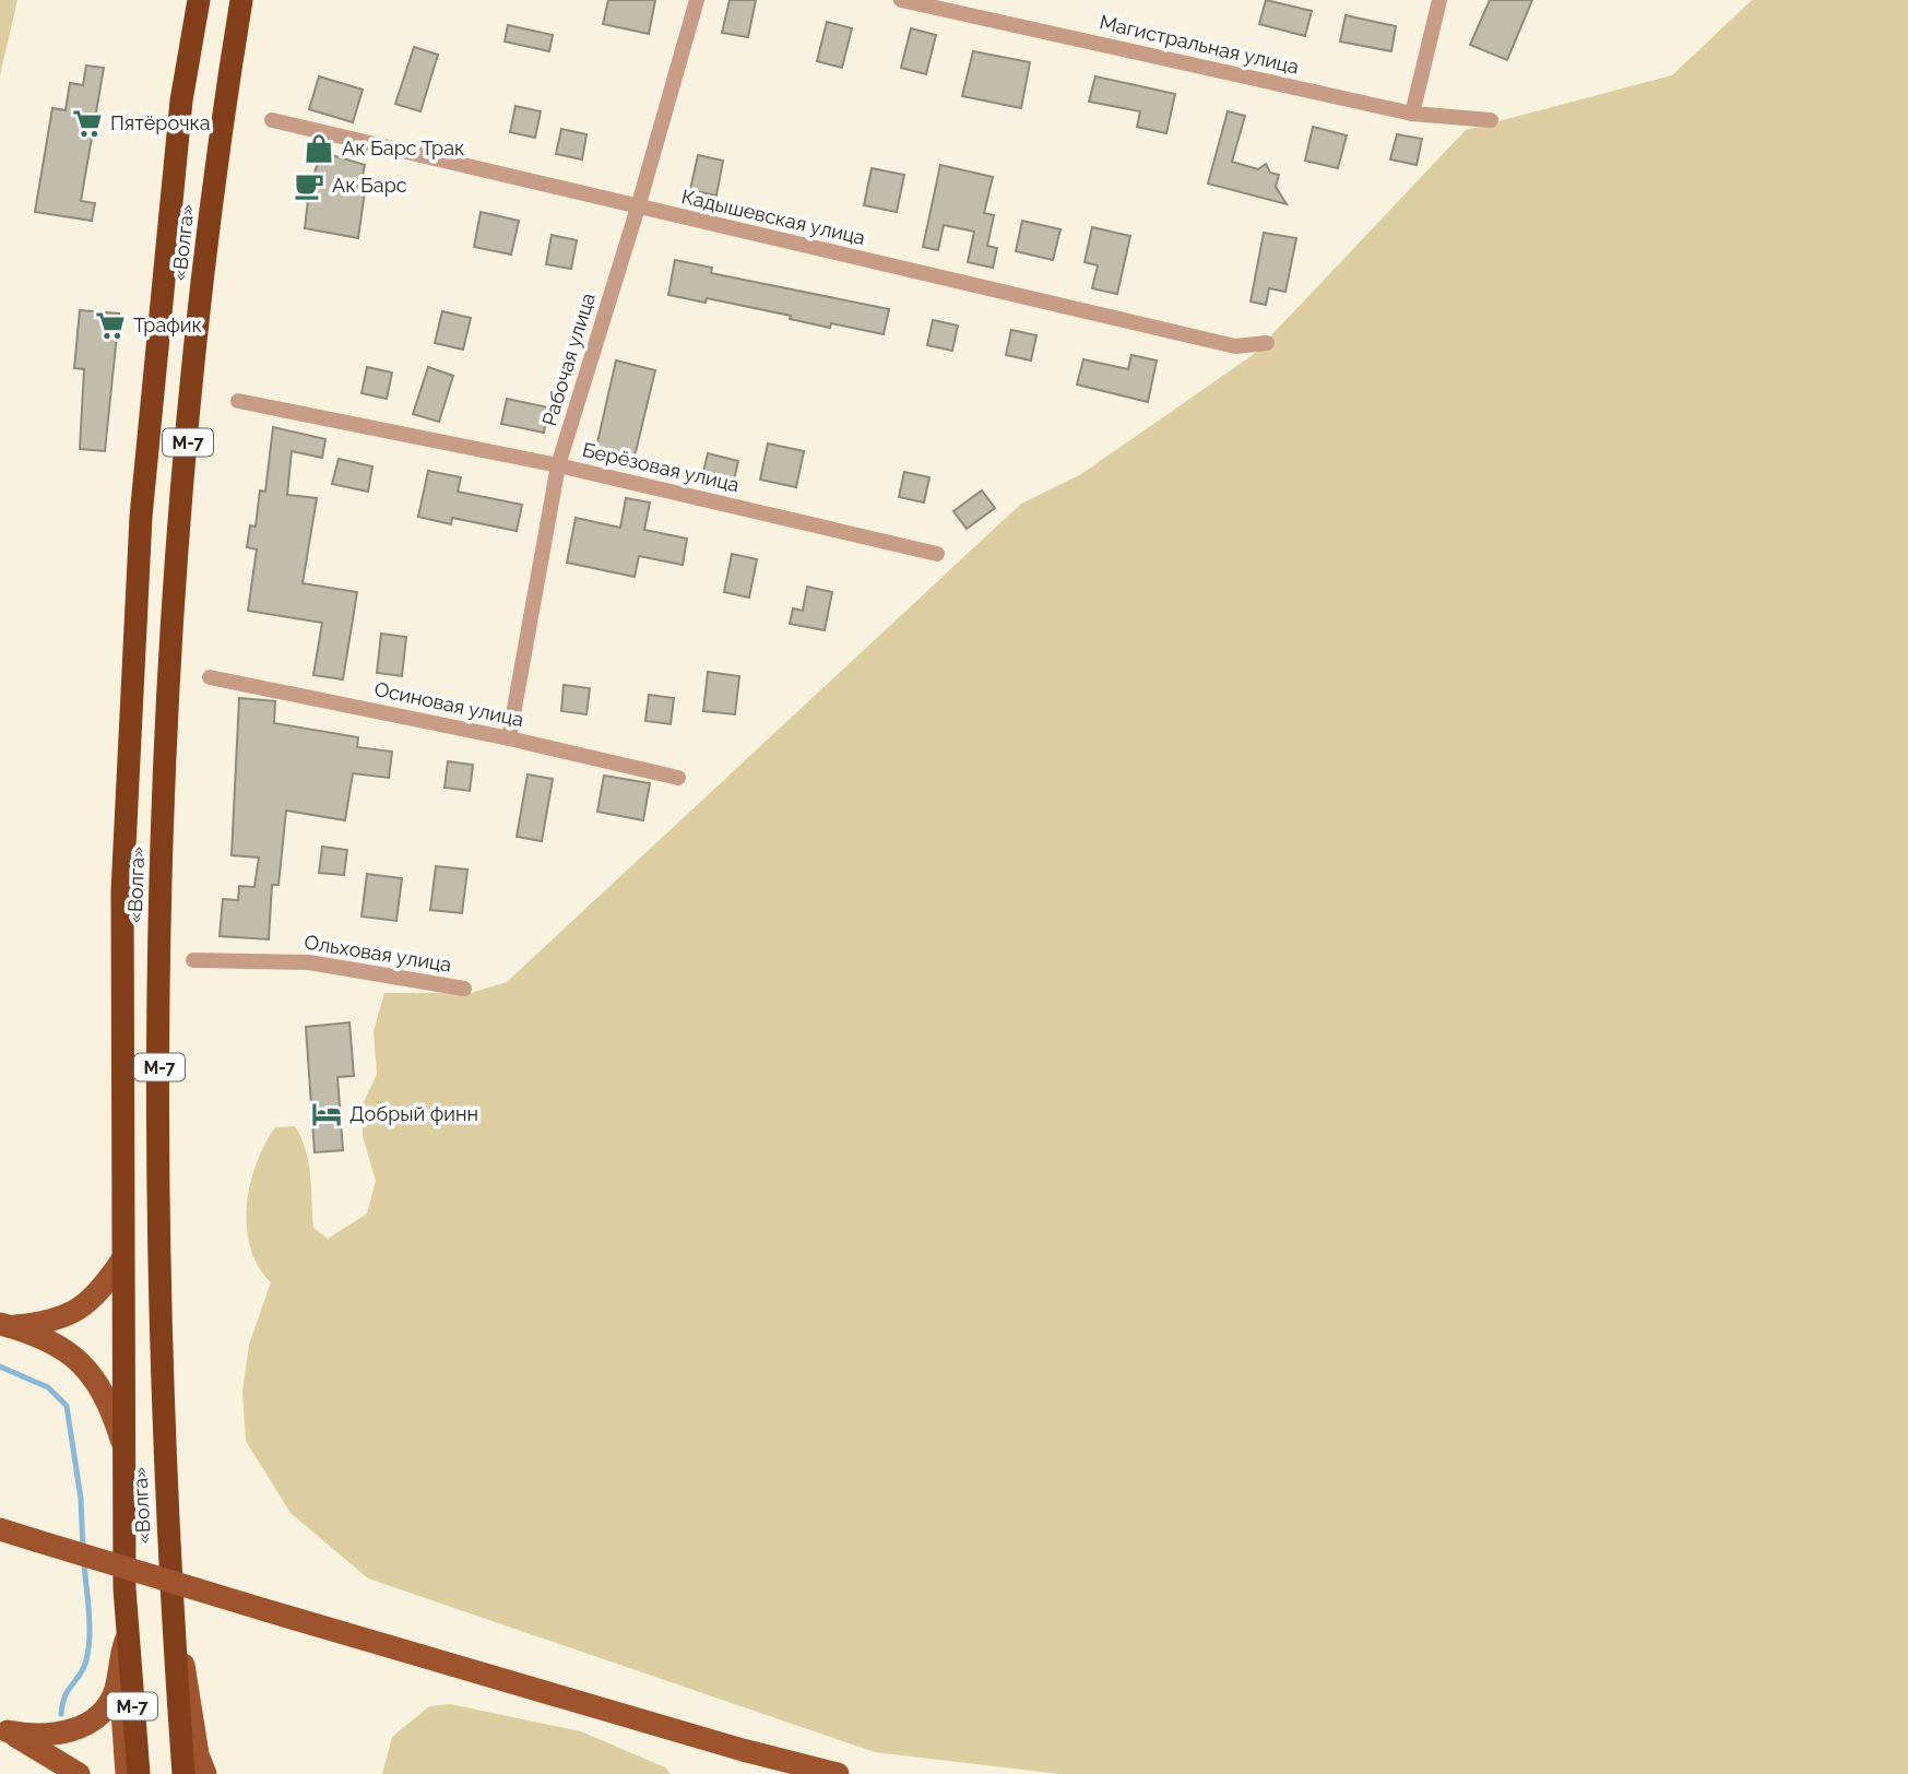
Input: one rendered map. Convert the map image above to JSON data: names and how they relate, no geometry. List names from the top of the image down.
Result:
{
  "streets": {
    "highway": ["«Волга»", "М-7"],
    "street": [
      "Магистральная улица",
      "Кадышевская улица",
      "Рабочая улица",
      "Берёзовая улица",
      "Осиновая улица",
      "Ольховая улица"
    ]
  },
  "crossings": [
    ["Кадышевская улица", "Рабочая улица"],
    ["Рабочая улица", "Берёзовая улица"],
    ["Рабочая улица", "Осиновая улица"]
  ],
  "places": {
    "supermarket": ["Пятёрочка", "Трафик"],
    "shop": ["Ак Барс Трак"],
    "cafe": ["Ак Барс"],
    "hotel": ["Добрый финн"]
  }
}
